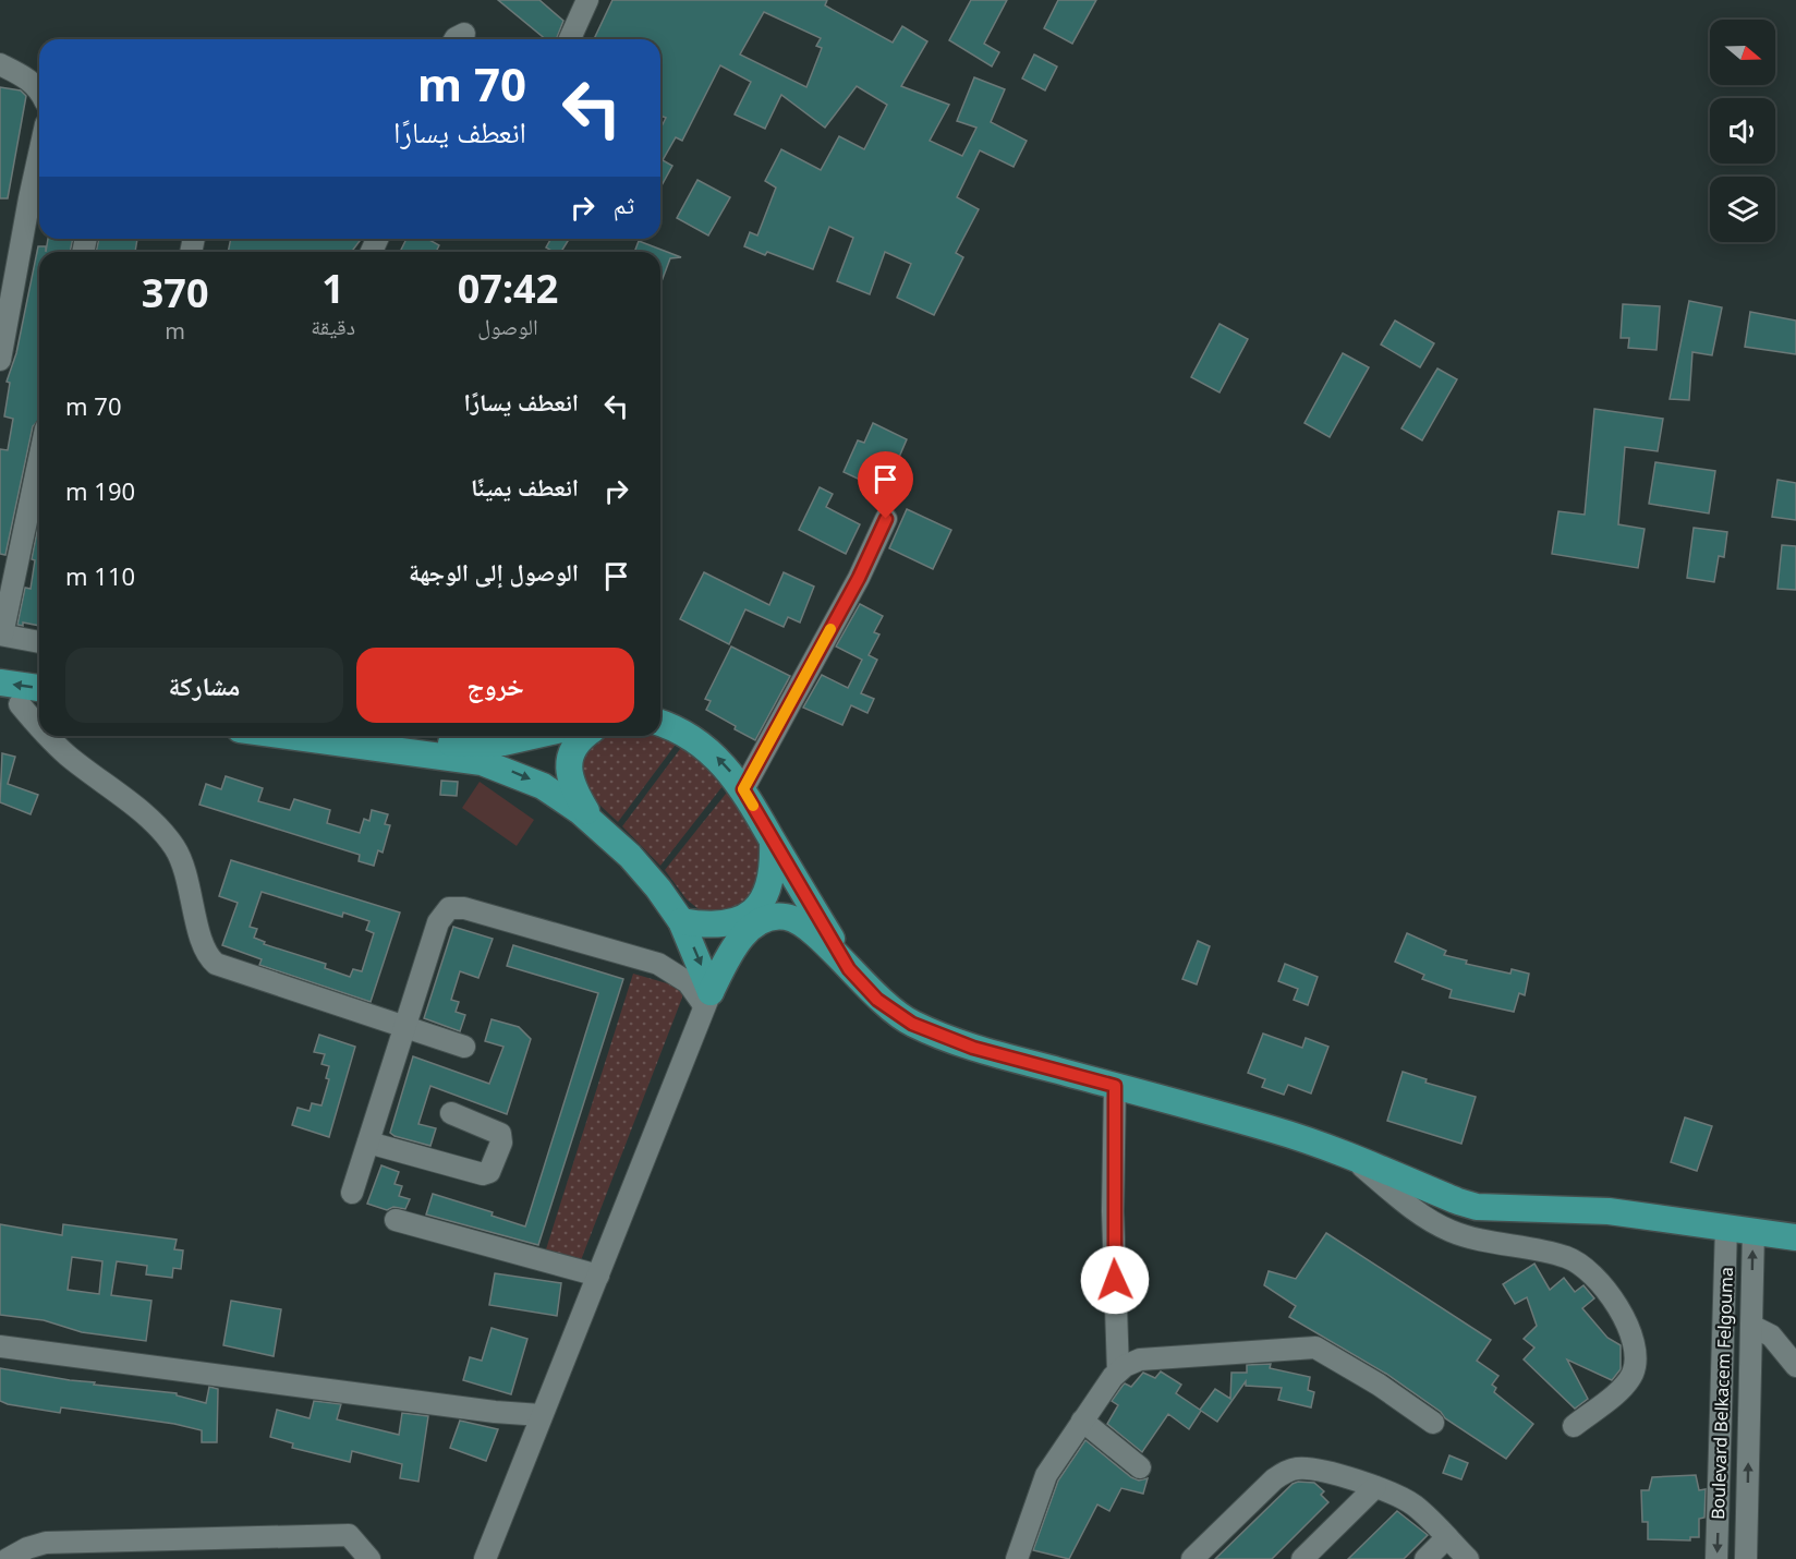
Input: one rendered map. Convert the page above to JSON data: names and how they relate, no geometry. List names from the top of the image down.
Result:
{
  "streets": {
    "street": ["Boulevard Belkacem Felgouma"]
  },
  "north": "right",
  "page": {
    "turn": ["70 m", "انعطف يسارًا"],
    "then": "ثم",
    "eta": [
      "07:42",
      "الوصول",
      "1",
      "دقيقة",
      "370",
      "m"
    ],
    "list": [
      {
        "name": "انعطف يسارًا",
        "value": "70 m"
      },
      {
        "name": "انعطف يمينًا",
        "value": "190 m"
      },
      {
        "name": "الوصول إلى الوجهة",
        "value": "110 m"
      }
    ],
    "buttons": ["خروج", "مشاركة"]
  }
}
